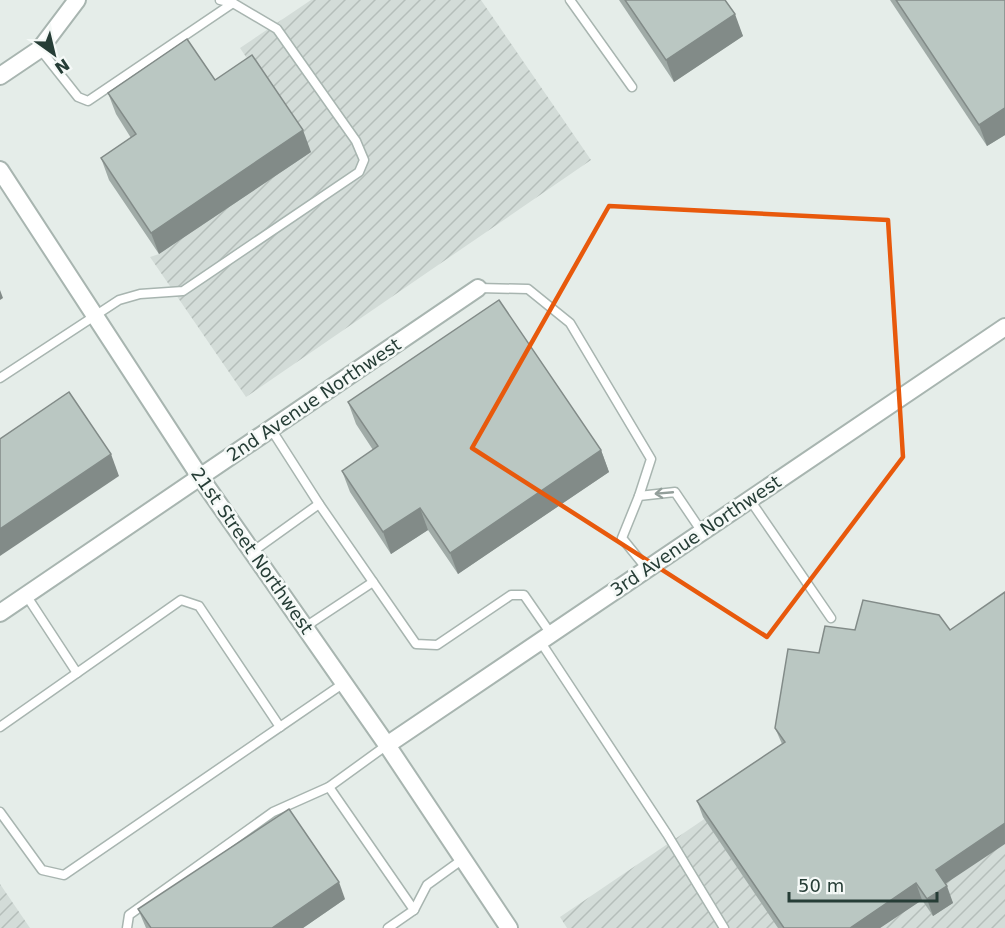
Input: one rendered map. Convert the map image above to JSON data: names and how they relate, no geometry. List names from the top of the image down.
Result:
{
  "streets": {
    "street": ["2nd Avenue Northwest", "3rd Avenue Northwest", "21st Street Northwest"]
  },
  "crossings": [
    ["2nd Avenue Northwest", "21st Street Northwest"],
    ["3rd Avenue Northwest", "21st Street Northwest"]
  ],
  "scale_bar": "50 m",
  "north": "bottom right"
}
